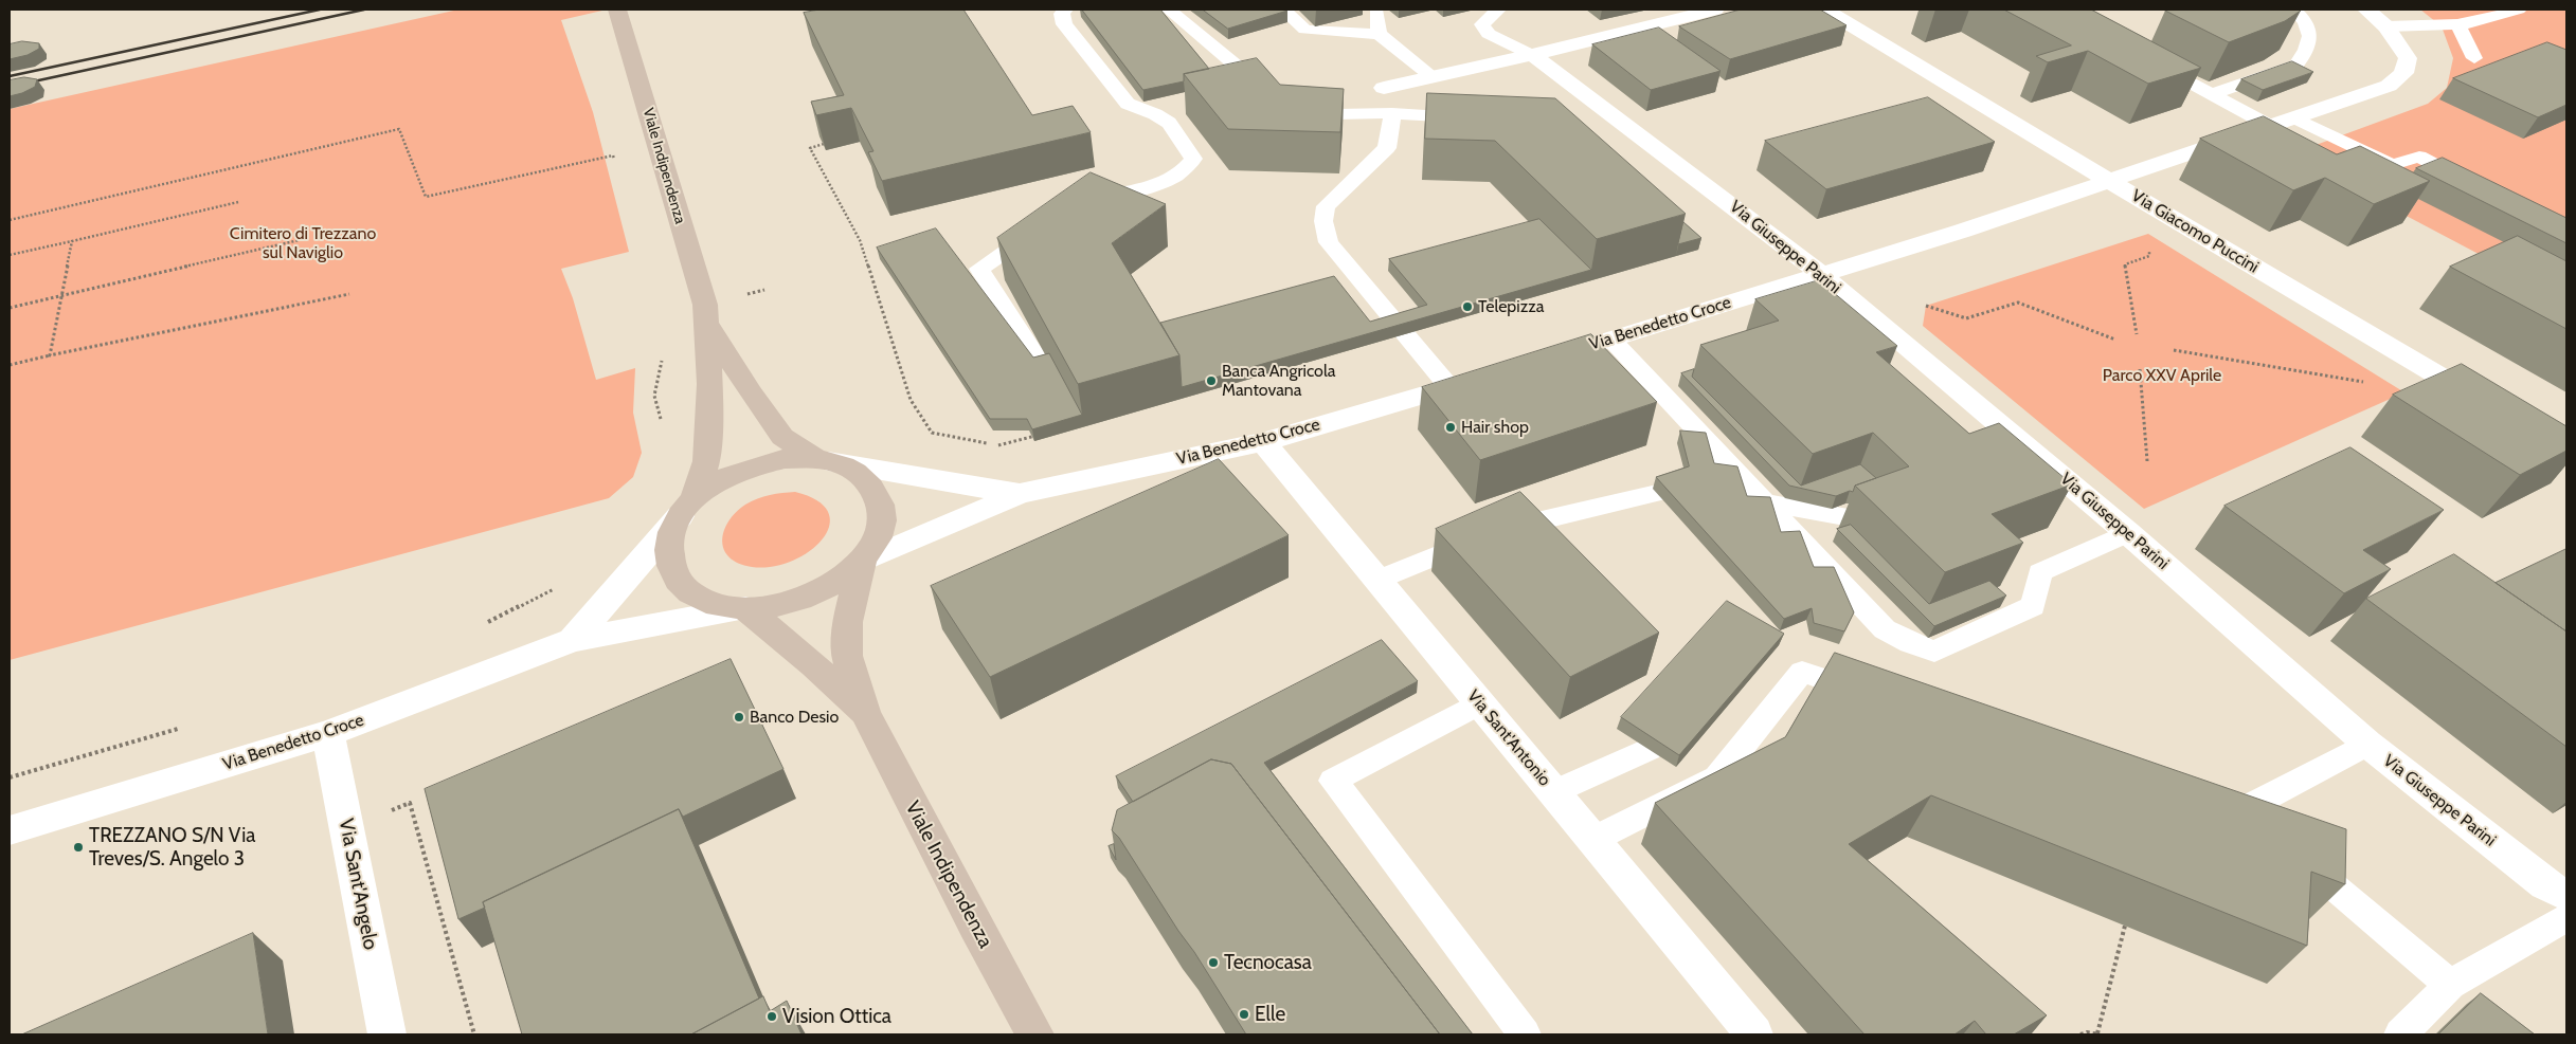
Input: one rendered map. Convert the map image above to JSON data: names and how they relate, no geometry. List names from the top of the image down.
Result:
{
  "streets": {
    "main road": ["Viale Indipendenza"],
    "street": [
      "Via Giacomo Puccini",
      "Via Giuseppe Parini",
      "Via Benedetto Croce",
      "Via Sant'Antonio",
      "Via Sant'Angelo"
    ]
  },
  "crossings": [
    ["Viale Indipendenza", "Via Benedetto Croce"],
    ["Via Giacomo Puccini", "Via Benedetto Croce"],
    ["Via Giuseppe Parini", "Via Benedetto Croce"],
    ["Via Benedetto Croce", "Via Sant'Antonio"],
    ["Via Benedetto Croce", "Via Sant'Angelo"]
  ],
  "parks": ["Cimitero di Trezzano sul Naviglio", "Parco XXV Aprile"],
  "places": [
    "Telepizza",
    "Banca Angricola Mantovana",
    "Hair shop",
    "Banco Desio",
    "TREZZANO S/N Via Treves/S. Angelo 3",
    "Tecnocasa",
    "Elle",
    "Vision Ottica"
  ]
}
